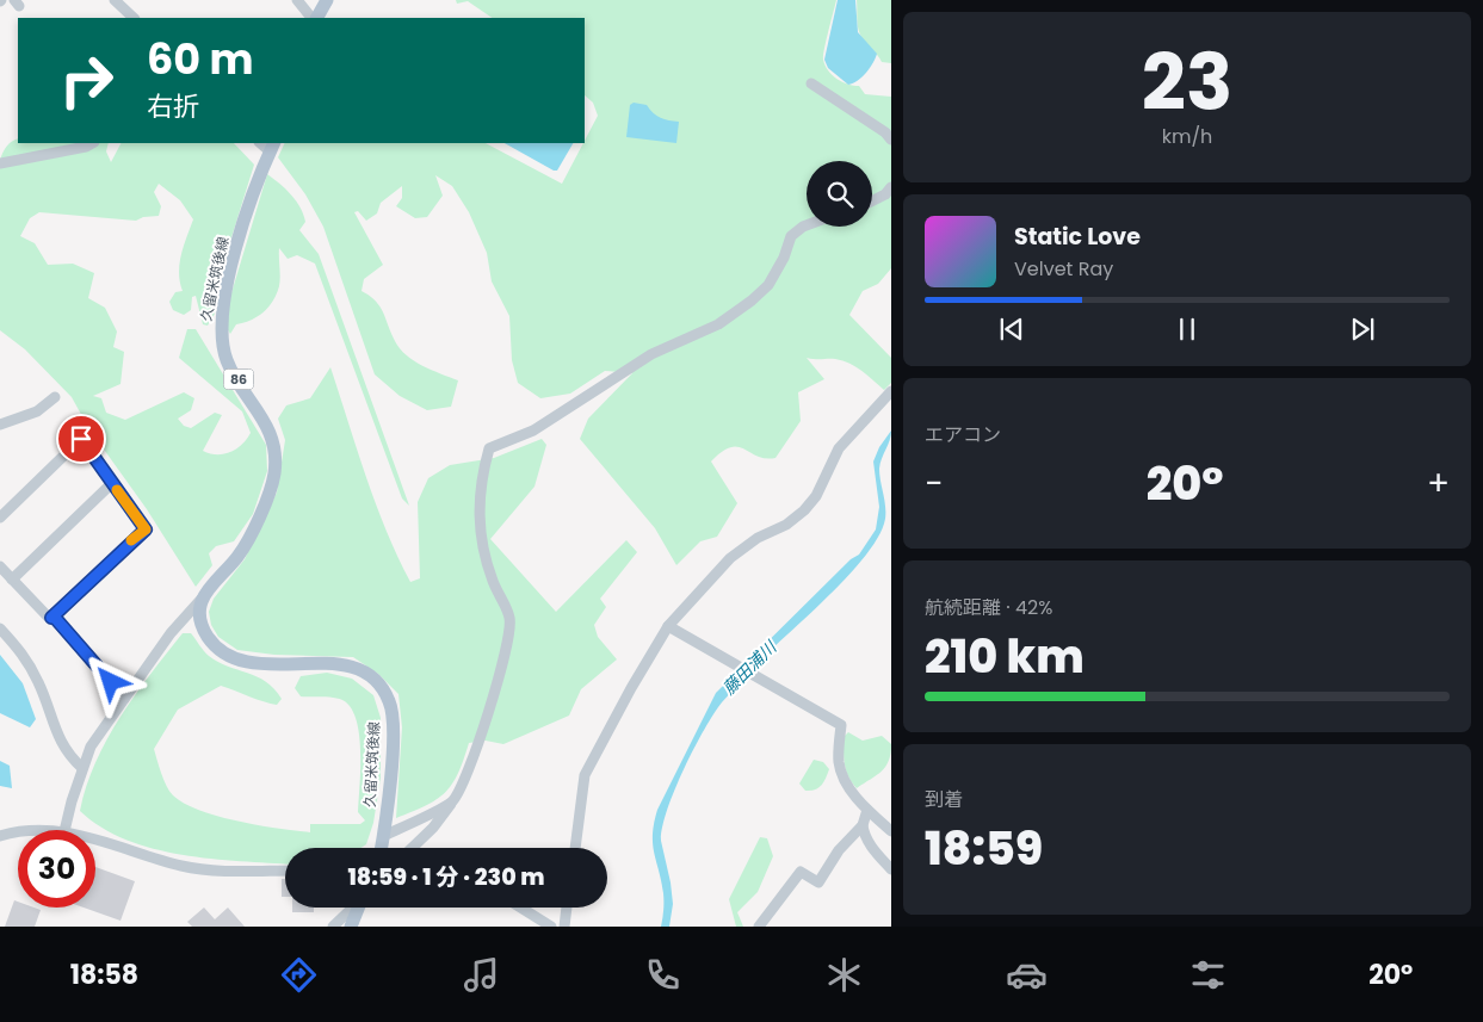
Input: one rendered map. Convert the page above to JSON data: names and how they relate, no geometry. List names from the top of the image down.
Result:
{
  "streets": {
    "main road": ["久留米筑後線", "86"]
  },
  "water": ["藤田浦川"],
  "page": {
    "tile": [
      ["23", "km/h"],
      "エアコン",
      ["航続距離 · 42%", "210 km"],
      ["到着", "18:59"]
    ],
    "turn": ["60 m", "右折"],
    "song": ["Static Love", "Velvet Ray"],
    "heat": ["−", "20°", "+"],
    "limit": "30",
    "trip": "18:59 · 1 分 · 230 m",
    "tabs": ["18:58", "20°"]
  }
}
